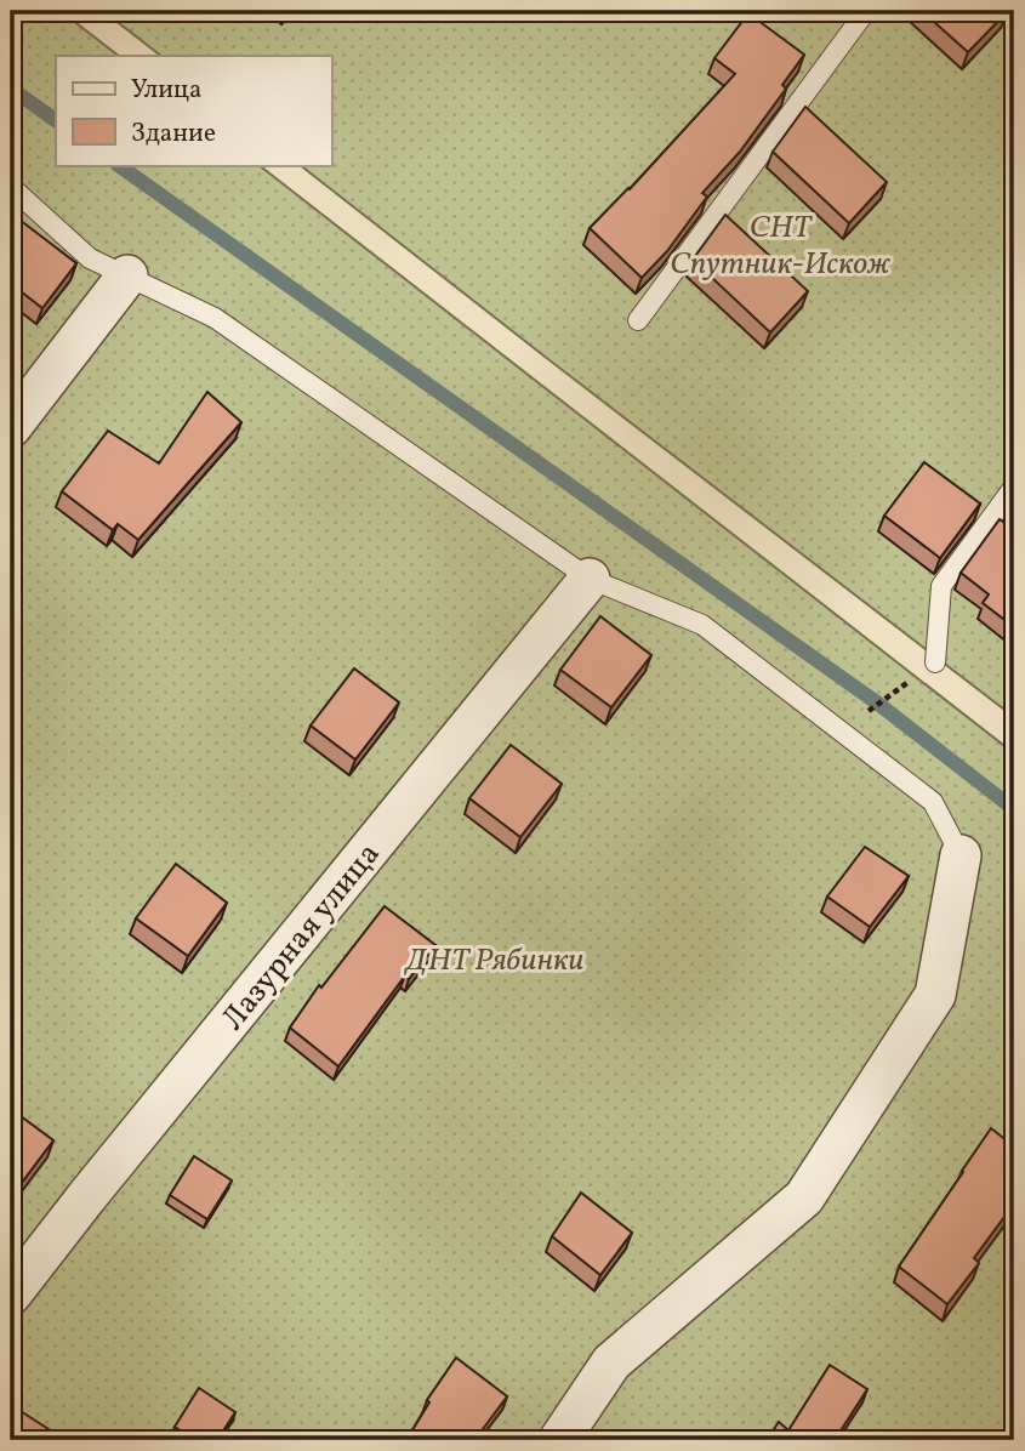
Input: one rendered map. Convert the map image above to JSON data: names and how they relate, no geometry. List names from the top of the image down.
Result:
{
  "streets": {
    "street": ["Лазурная улица"]
  },
  "parks": ["СНТ Спутник-Искож", "ДНТ Рябинки"],
  "legend": ["Улица", "Здание"]
}
